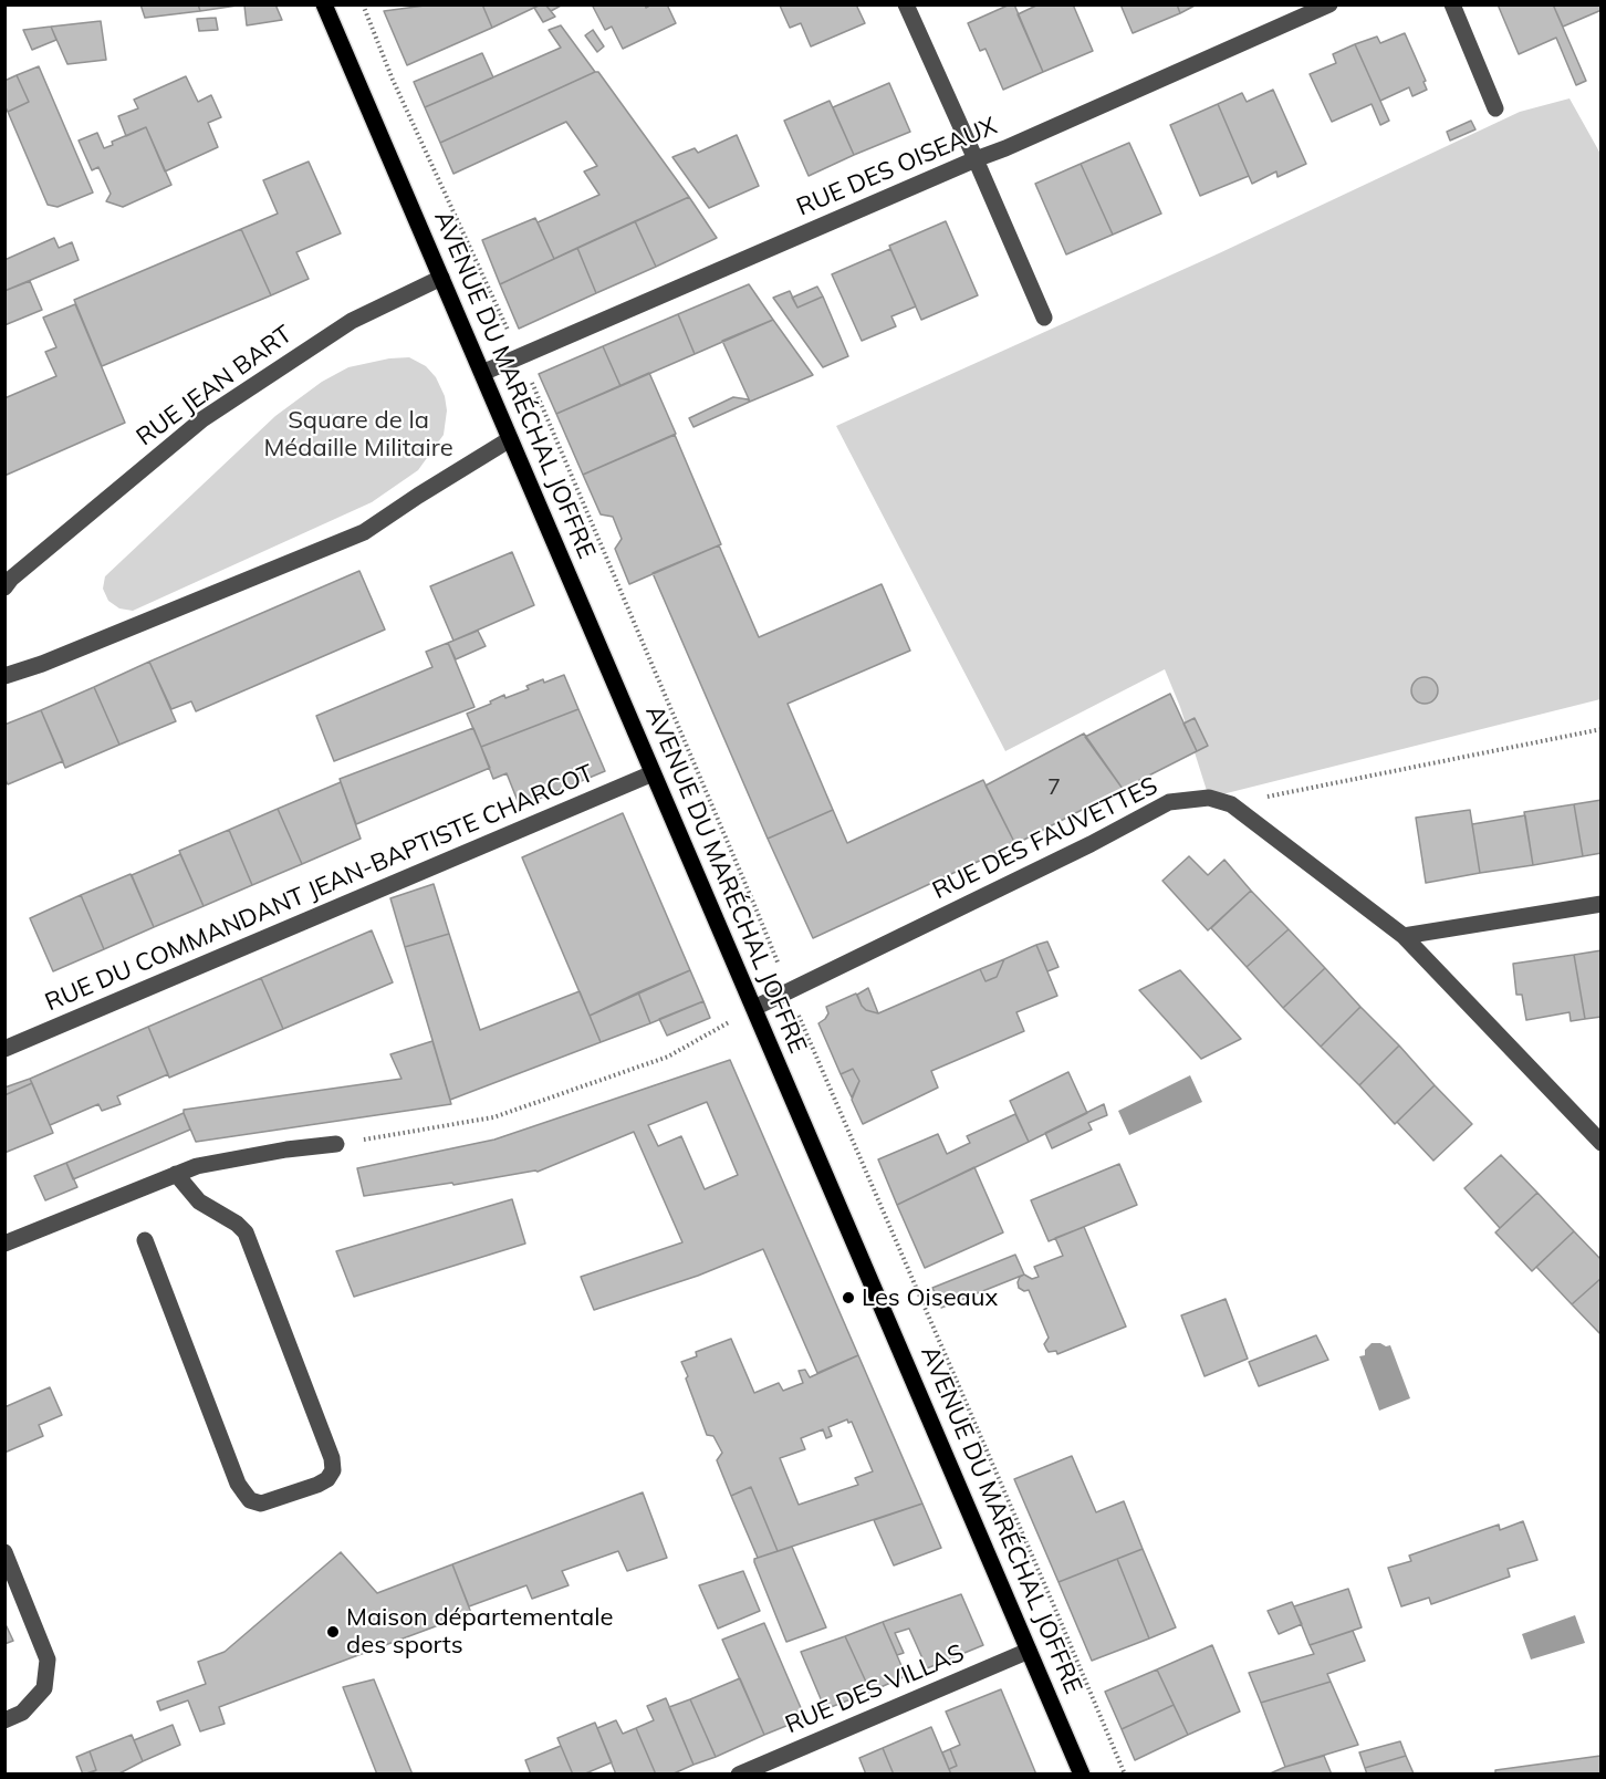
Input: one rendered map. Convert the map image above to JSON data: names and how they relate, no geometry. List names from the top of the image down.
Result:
{
  "streets": {
    "main road": ["AVENUE DU MARÉCHAL JOFFRE"],
    "street": [
      "RUE DES OISEAUX",
      "RUE JEAN BART",
      "RUE DES FAUVETTES",
      "RUE DU COMMANDANT JEAN-BAPTISTE CHARCOT",
      "RUE DES VILLAS"
    ]
  },
  "crossings": [
    ["RUE DES OISEAUX", "AVENUE DU MARÉCHAL JOFFRE"],
    ["AVENUE DU MARÉCHAL JOFFRE", "RUE JEAN BART"],
    ["AVENUE DU MARÉCHAL JOFFRE", "RUE DES FAUVETTES"],
    ["AVENUE DU MARÉCHAL JOFFRE", "RUE DU COMMANDANT JEAN-BAPTISTE CHARCOT"],
    ["AVENUE DU MARÉCHAL JOFFRE", "RUE DES VILLAS"]
  ],
  "parks": ["Square de la Médaille Militaire"],
  "places": ["Les Oiseaux", "Maison départementale des sports"],
  "house_numbers": ["7"]
}
